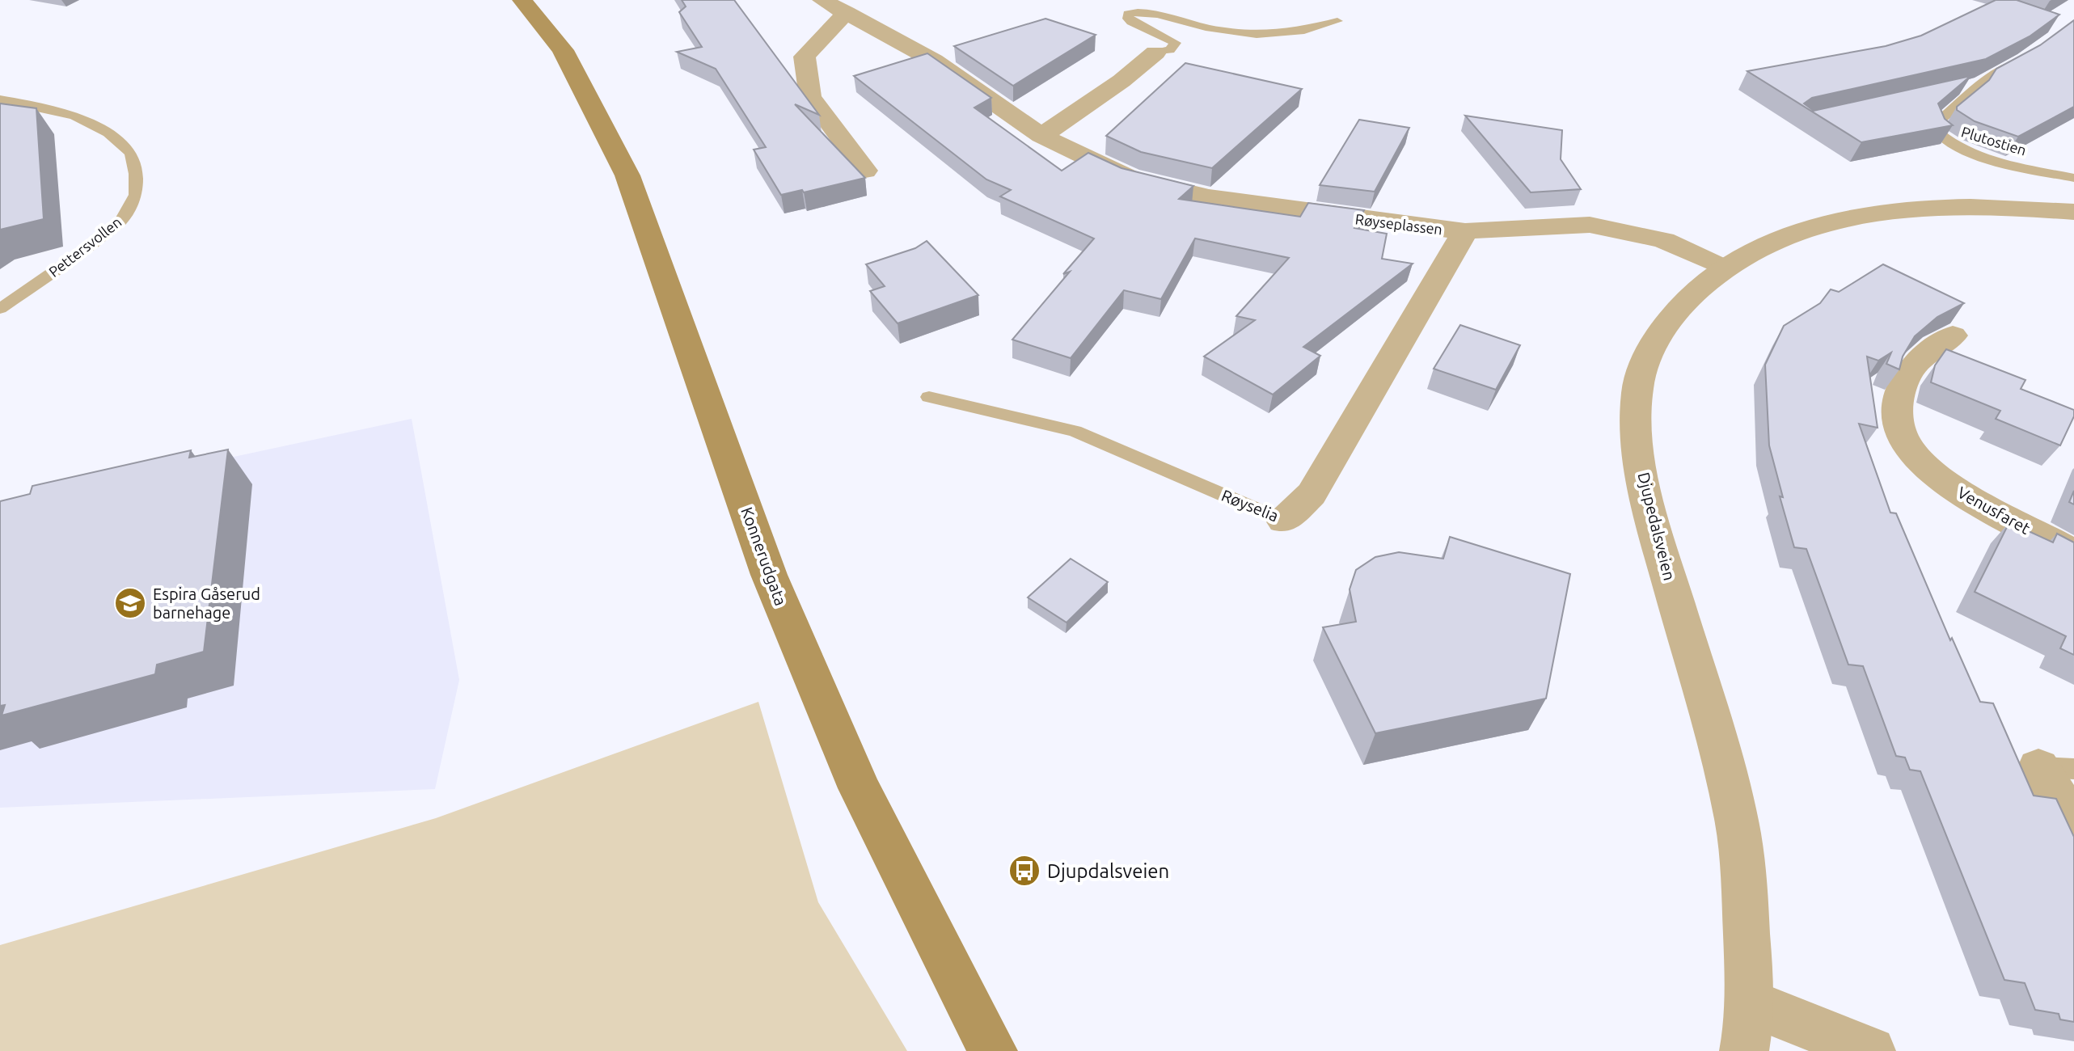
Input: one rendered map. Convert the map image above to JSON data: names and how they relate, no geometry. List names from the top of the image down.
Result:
{
  "streets": {
    "main road": ["Konnerudgata"],
    "street": [
      "Røyseplassen",
      "Røyselia",
      "Venusfaret",
      "Djupedalsveien"
    ],
    "lane": ["Plutostien", "Pettersvollen"]
  },
  "crossings": [
    ["Røyseplassen", "Røyselia"],
    ["Røyseplassen", "Djupedalsveien"]
  ],
  "places": {
    "school or university": ["Espira Gåserud barnehage"],
    "bus stop": ["Djupdalsveien"]
  }
}
